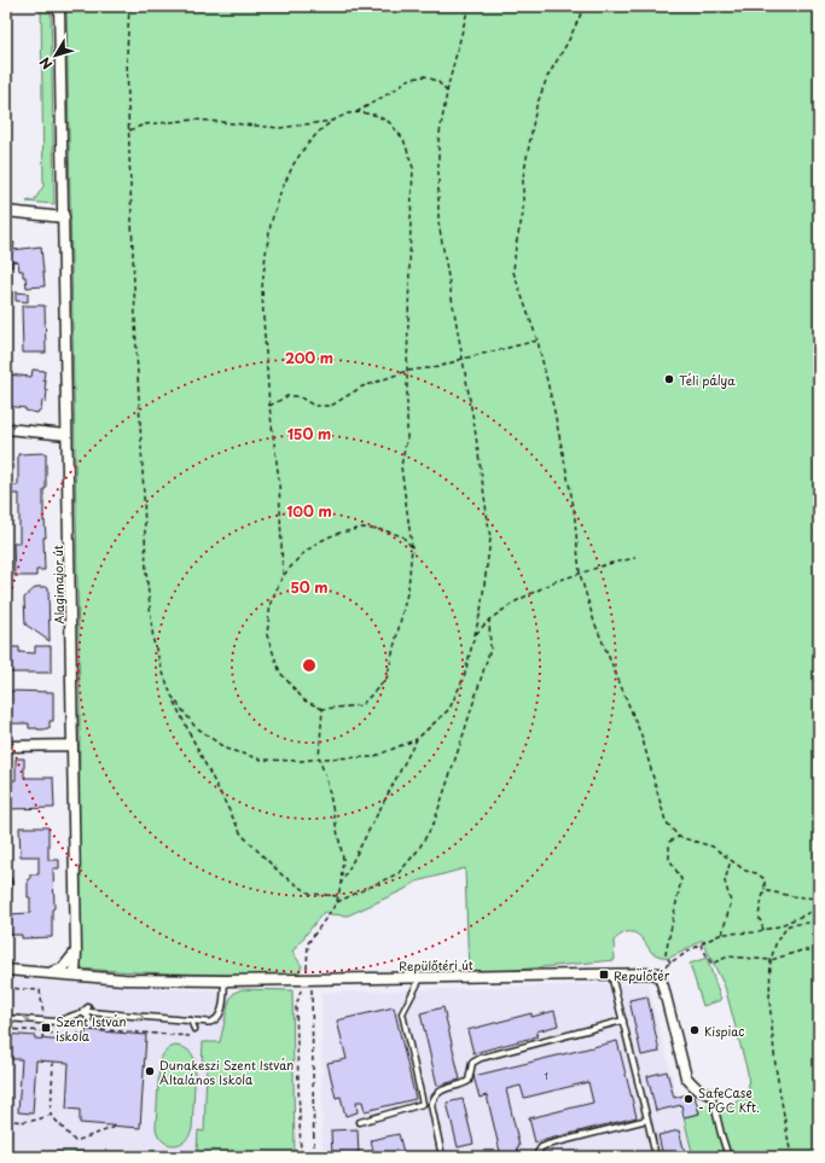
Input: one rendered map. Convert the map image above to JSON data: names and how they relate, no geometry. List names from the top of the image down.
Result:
{
  "streets": {
    "street": ["Alagimajor út", "Repülőtéri út"]
  },
  "places": {
    "other": [
      "Téli pálya",
      "Kispiac",
      "Dunakeszi Szent István Általános Iskola",
      "SafeCase - PGC Kft."
    ],
    "transit": ["Repülőtér", "Szent István iskola"]
  },
  "house_numbers": ["1"],
  "north": "bottom left",
  "rings": [
    "200 m",
    "150 m",
    "100 m",
    "50 m"
  ]
}
